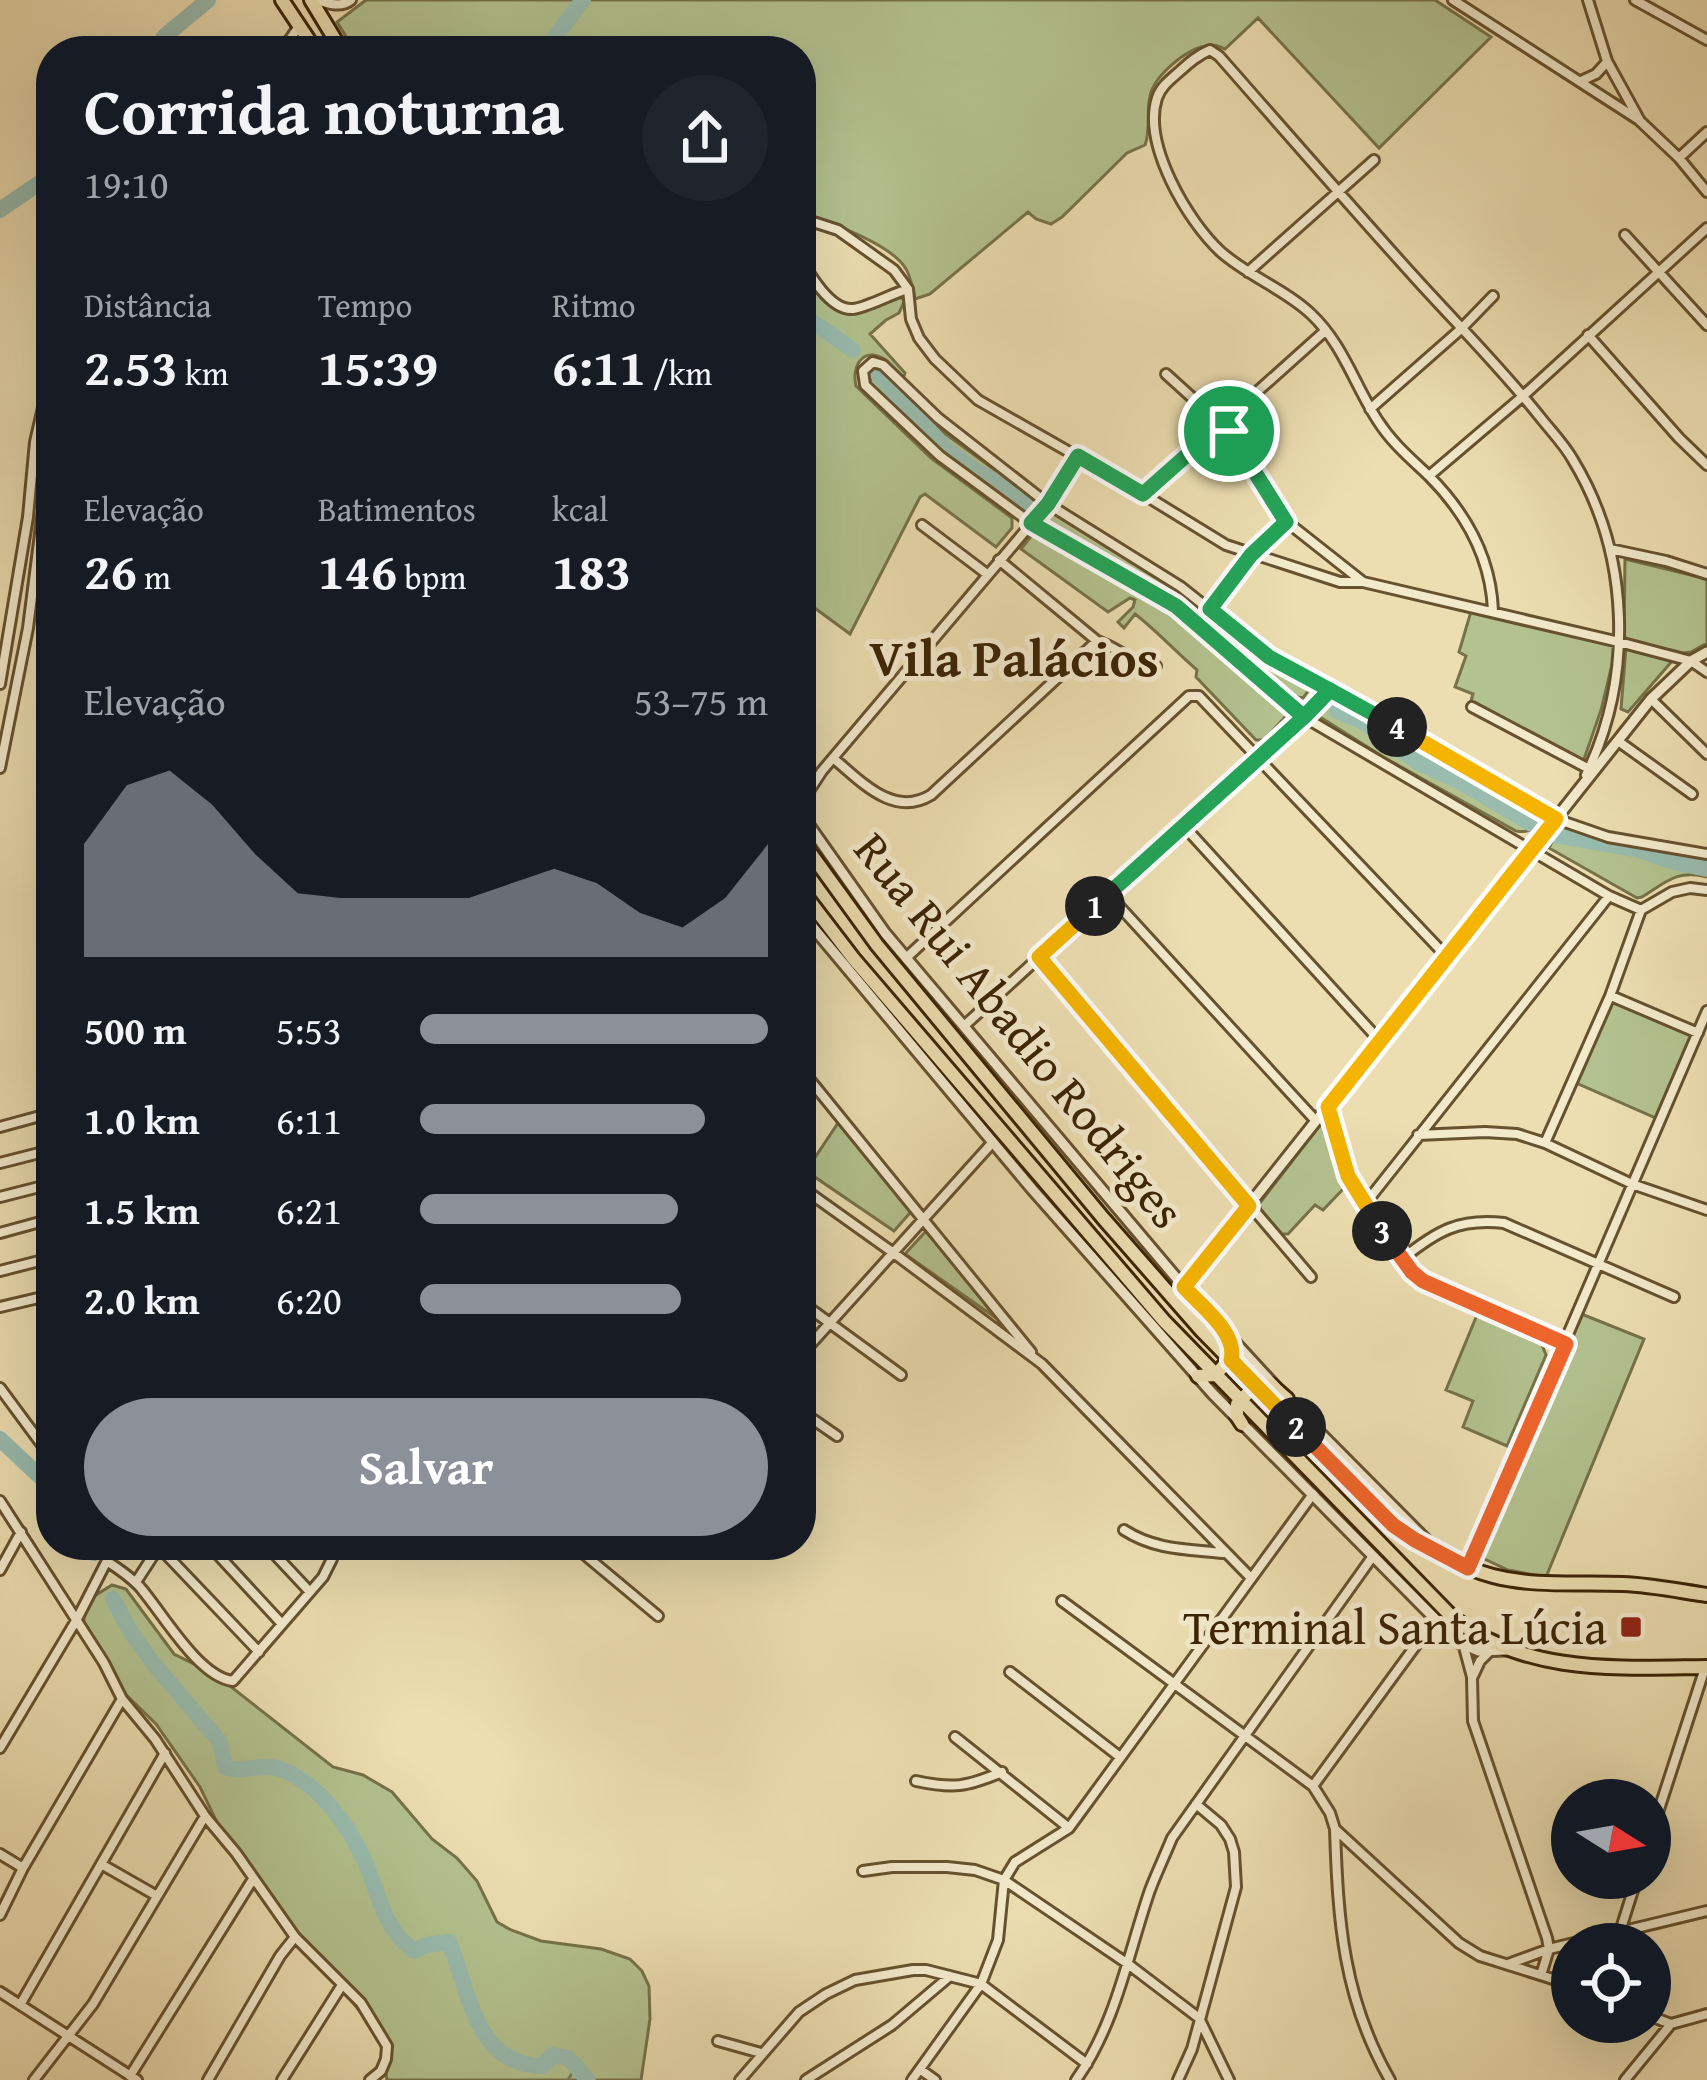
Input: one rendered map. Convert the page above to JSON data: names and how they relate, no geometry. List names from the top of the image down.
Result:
{
  "streets": {
    "street": ["Rua Rui Abadio Rodriges"]
  },
  "districts": ["Vila Palácios"],
  "places": {
    "transit": ["Terminal Santa Lúcia"]
  },
  "north": "right",
  "page": {
    "heading": ["Corrida noturna", "19:10"],
    "stats": [
      ["Distância", "2.53 km"],
      ["Tempo", "15:39"],
      ["Ritmo", "6:11 /km"],
      ["Elevação", "26 m"],
      ["Batimentos", "146 bpm"],
      ["kcal", "183"]
    ],
    "chart": ["Elevação", "53–75 m"],
    "pins": [
      "4",
      "1",
      "3",
      "2"
    ],
    "list": [
      {
        "name": "500 m",
        "note": "5:53"
      },
      {
        "name": "1.0 km",
        "note": "6:11"
      },
      {
        "name": "1.5 km",
        "note": "6:21"
      },
      {
        "name": "2.0 km",
        "note": "6:20"
      }
    ],
    "buttons": "Salvar"
  }
}
